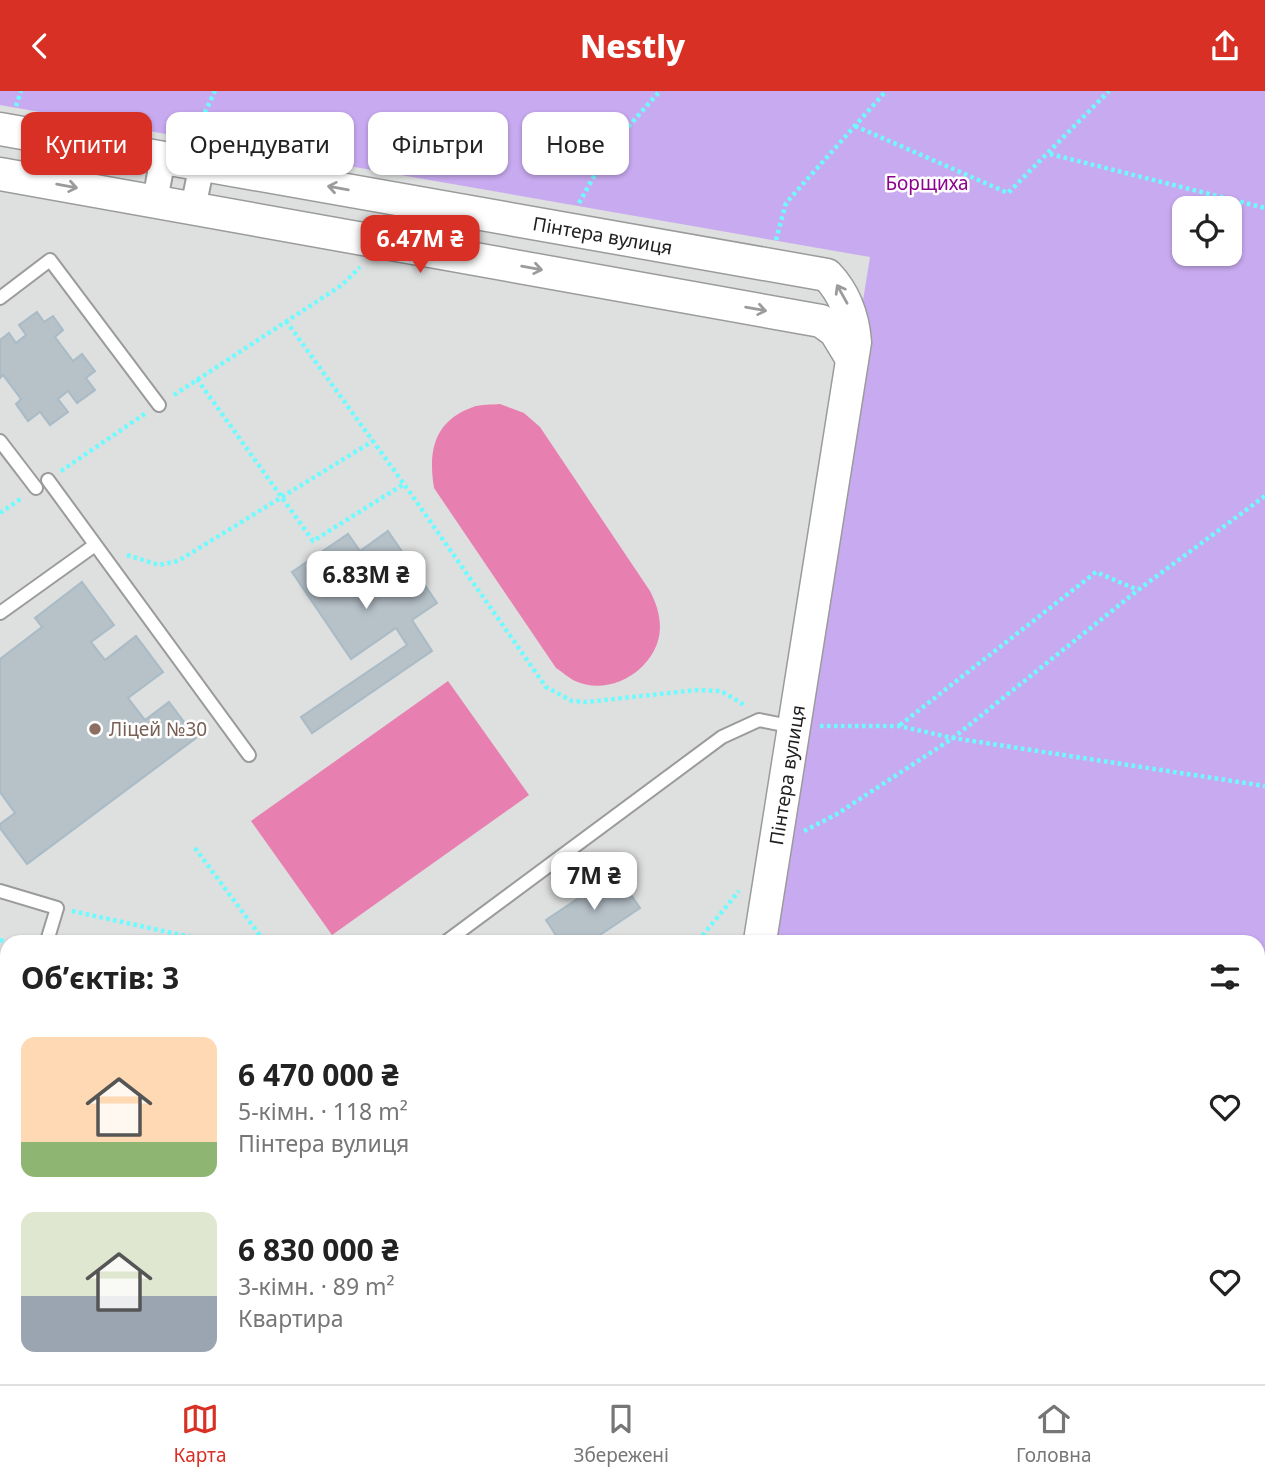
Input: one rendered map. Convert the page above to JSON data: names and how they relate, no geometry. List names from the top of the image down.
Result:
{
  "streets": {
    "street": ["Пінтера вулиця"]
  },
  "parks": ["Борщиха"],
  "places": ["Ліцей №30"],
  "page": {
    "header": "Nestly",
    "chip": [
      "Купити",
      "Орендувати",
      "Фільтри",
      "Нове"
    ],
    "price": ["6.47M ₴", "6.83M ₴", "7M ₴"],
    "heading": "Об’єктів: 3",
    "list": [
      {
        "name": "6 470 000 ₴",
        "note": "5-кімн. · 118 m² · Пінтера вулиця"
      },
      {
        "name": "6 830 000 ₴",
        "note": "3-кімн. · 89 m² · Квартира"
      }
    ],
    "tabs": ["Карта", "Збережені", "Головна"]
  }
}
